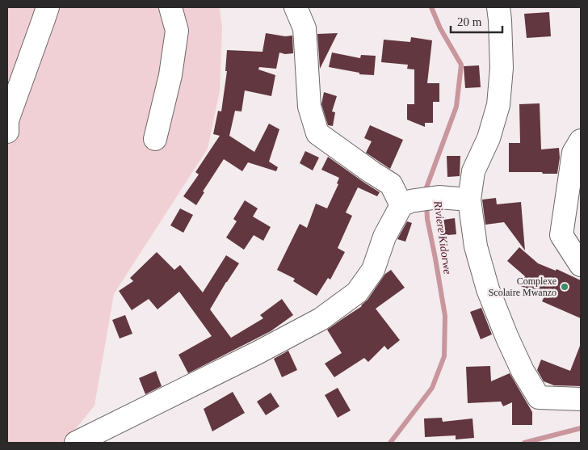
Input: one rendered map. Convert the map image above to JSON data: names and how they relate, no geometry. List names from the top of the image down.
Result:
{
  "water": ["Riviere Kidorwe"],
  "places": ["Complexe Scolaire Mwanzo"],
  "scale_bar": "20 m"
}
